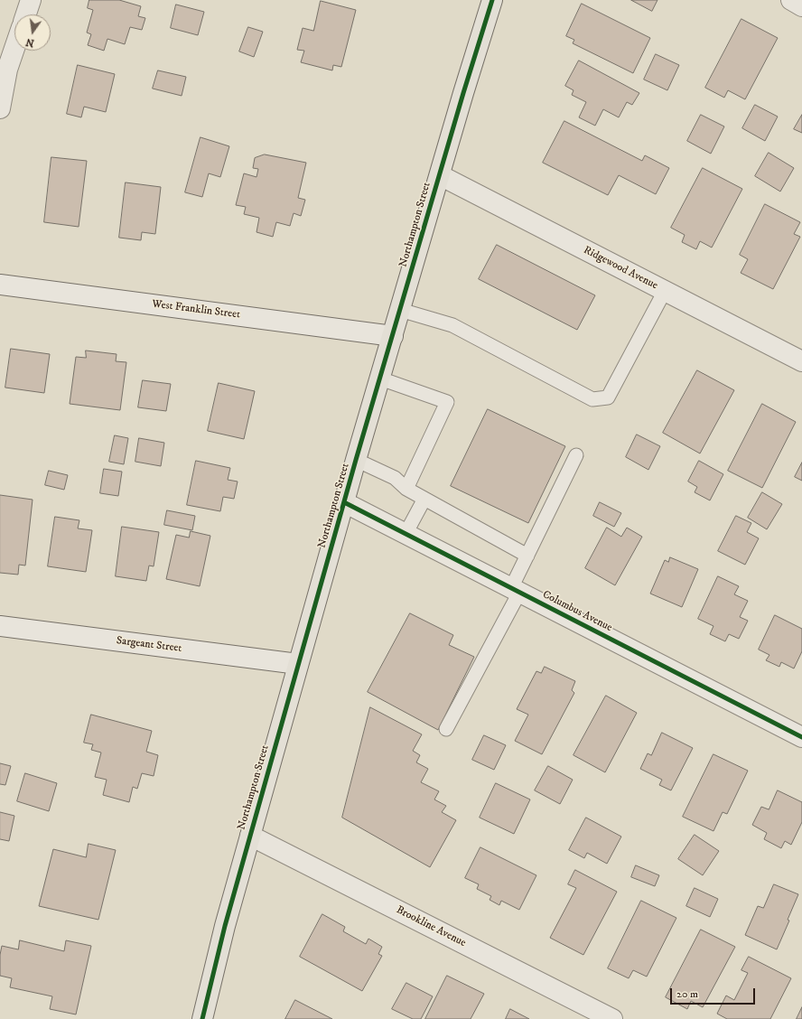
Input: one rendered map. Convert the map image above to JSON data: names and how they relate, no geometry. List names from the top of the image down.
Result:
{
  "streets": {
    "main road": ["Northampton Street"],
    "street": [
      "Ridgewood Avenue",
      "West Franklin Street",
      "Columbus Avenue",
      "Sargeant Street",
      "Brookline Avenue"
    ]
  },
  "crossings": [
    ["Northampton Street", "Ridgewood Avenue"],
    ["Northampton Street", "West Franklin Street"],
    ["Northampton Street", "Columbus Avenue"],
    ["Northampton Street", "Sargeant Street"],
    ["Northampton Street", "Brookline Avenue"]
  ],
  "scale_bar": "20 m",
  "north": "bottom"
}
